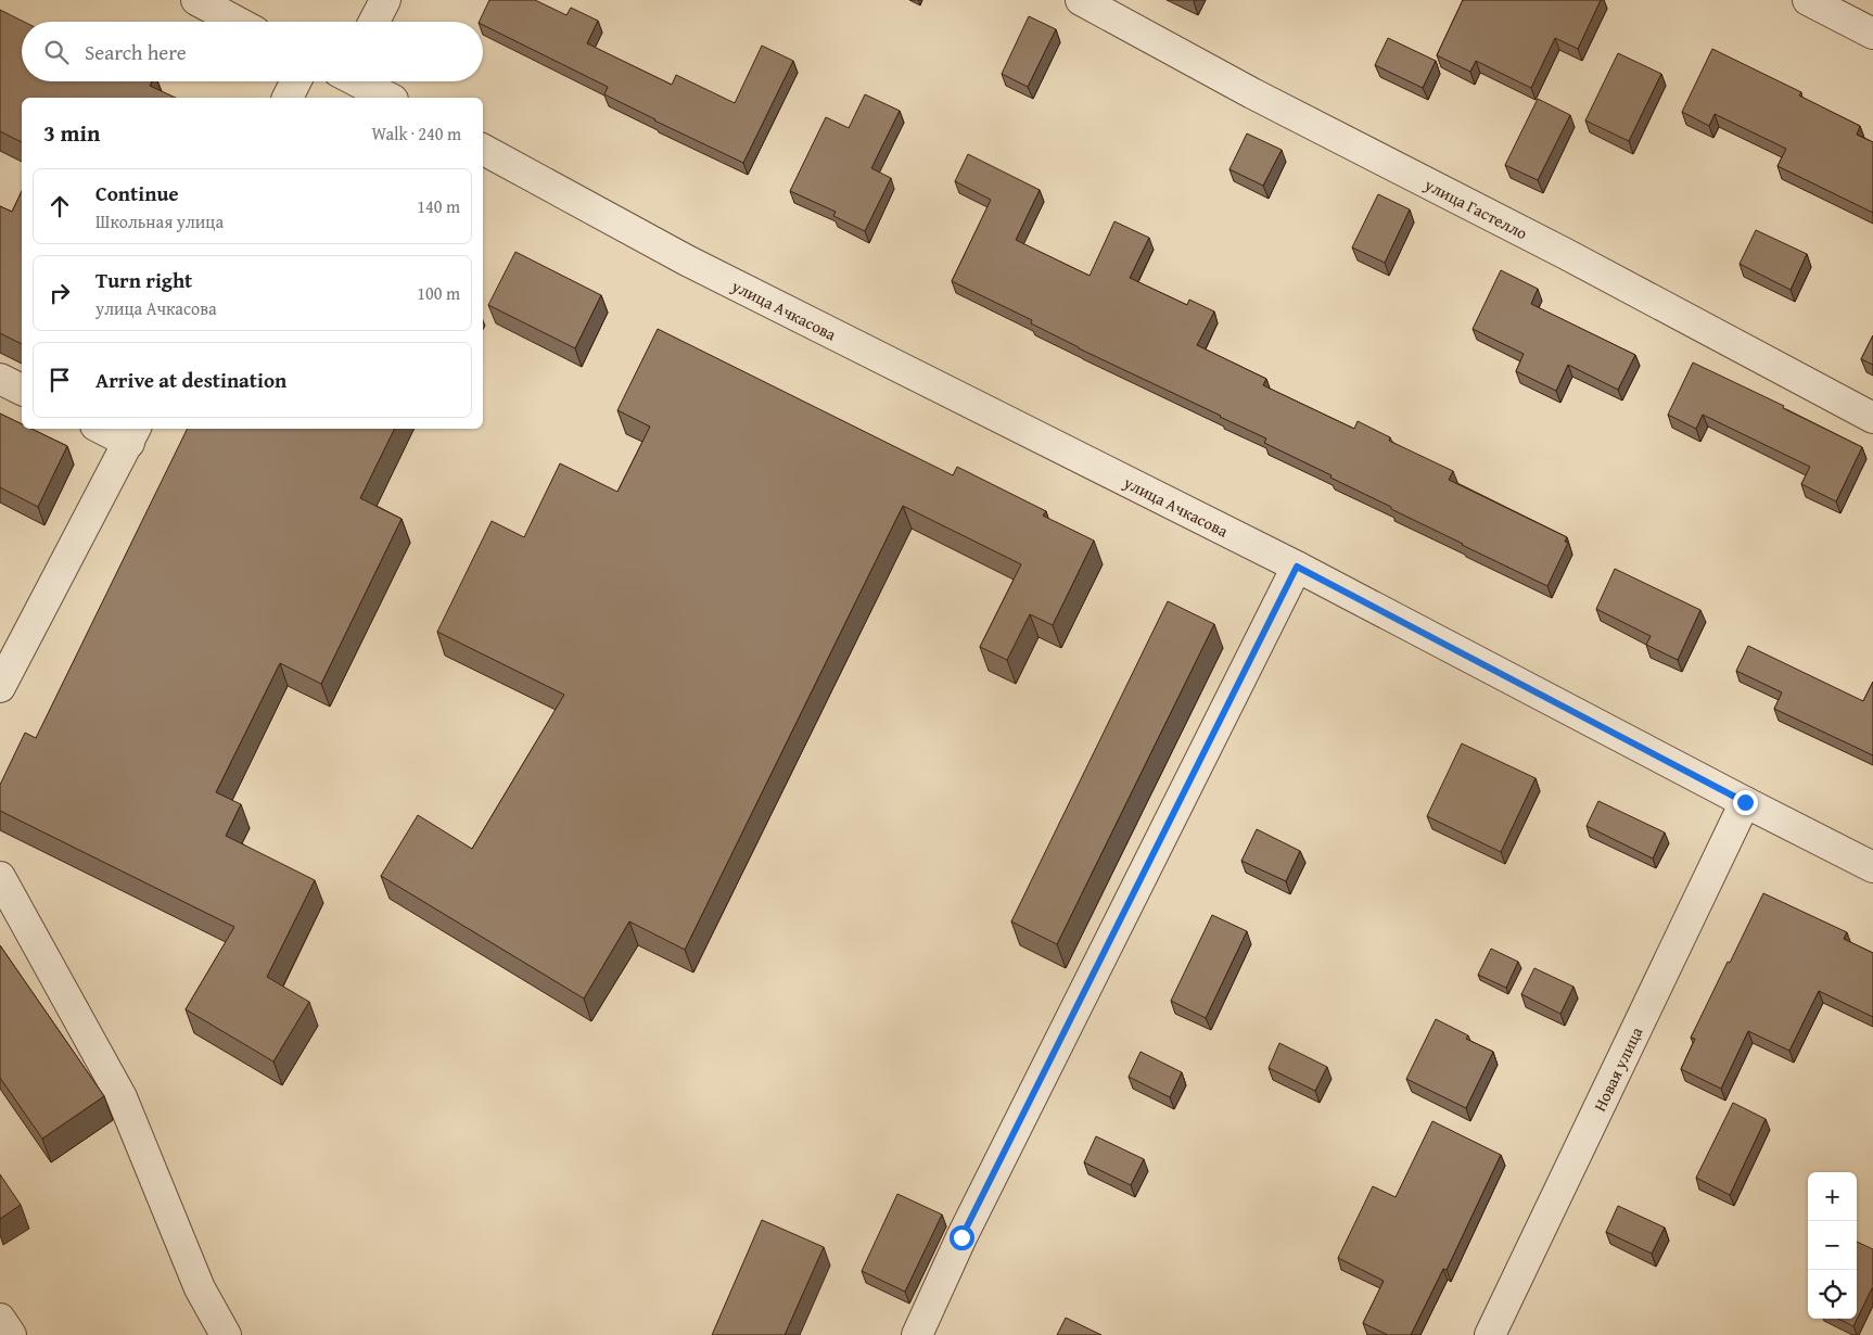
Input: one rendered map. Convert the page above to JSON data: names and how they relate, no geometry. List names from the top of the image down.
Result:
{
  "streets": {
    "street": ["улица Гастелло", "улица Ачкасова", "Новая улица"]
  },
  "crossings": [
    ["улица Ачкасова", "Новая улица"]
  ],
  "page": {
    "search": "Search here",
    "heading": ["3 min", "Walk · 240 m"],
    "list": [
      ["Continue", "Школьная улица", "140 m"],
      ["Turn right", "улица Ачкасова", "100 m"],
      "Arrive at destination"
    ],
    "map_buttons": ["+", "−"]
  }
}
